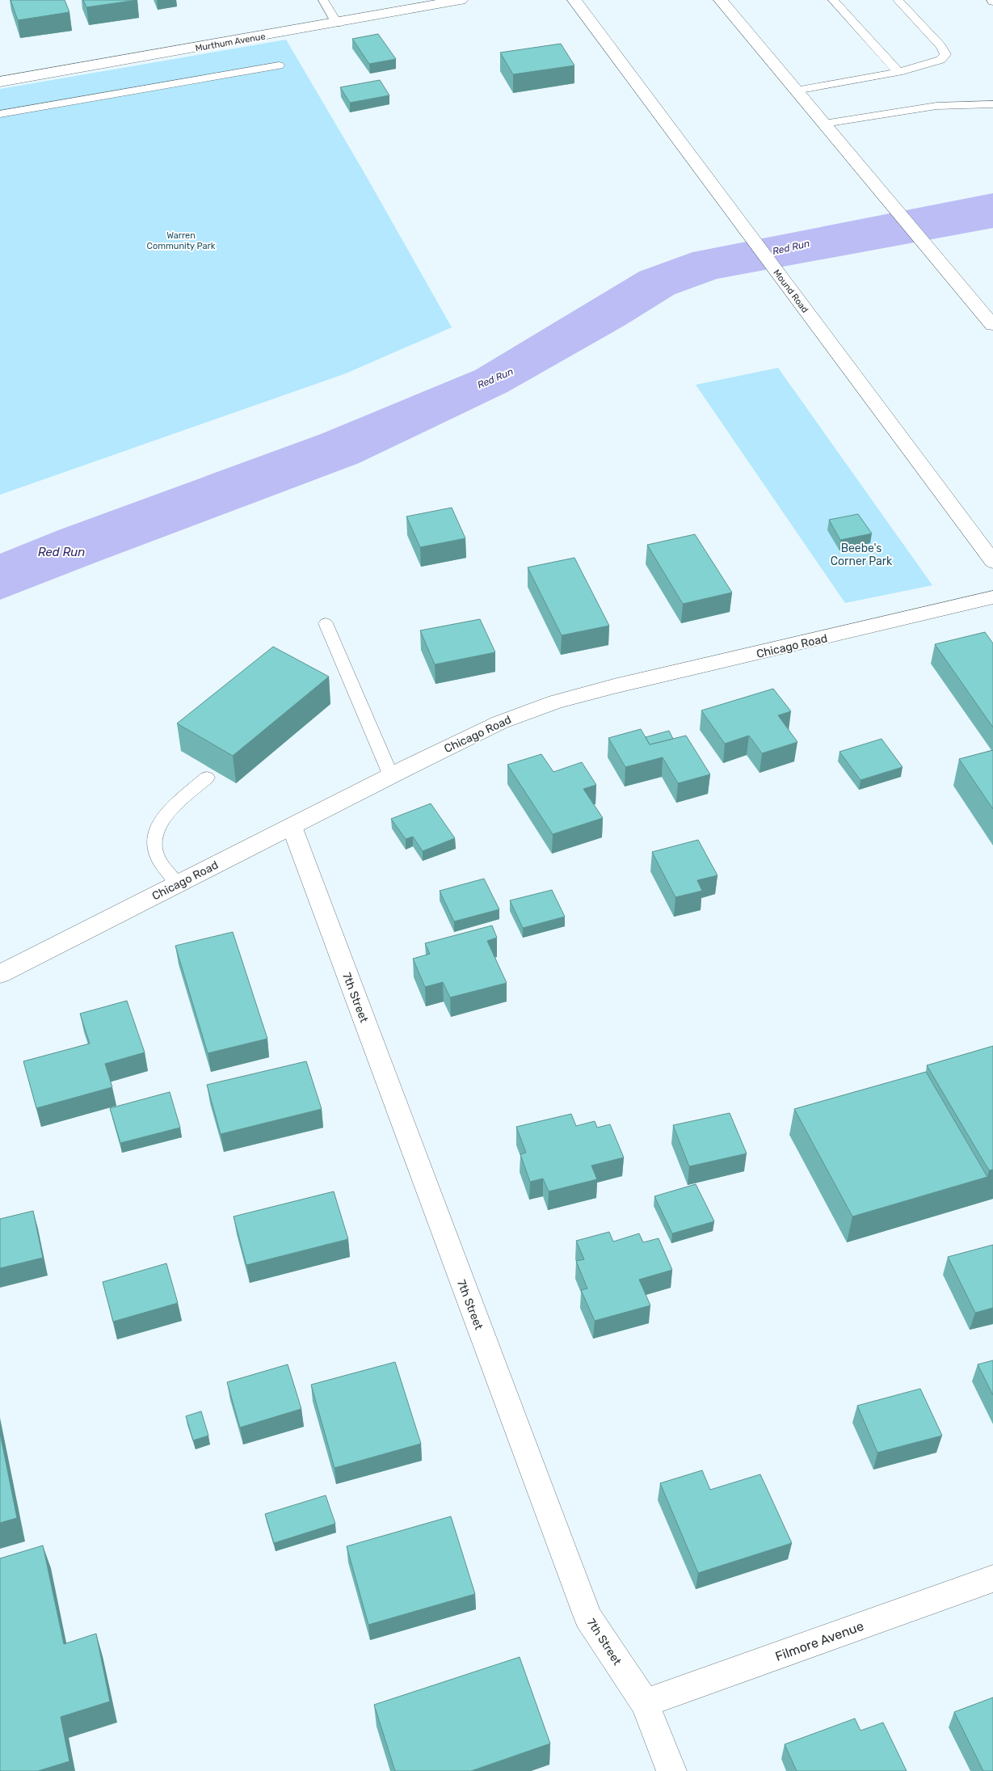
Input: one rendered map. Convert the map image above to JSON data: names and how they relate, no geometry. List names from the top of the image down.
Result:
{
  "streets": {
    "street": [
      "Murthum Avenue",
      "Mound Road",
      "Chicago Road",
      "7th Street",
      "Filmore Avenue"
    ]
  },
  "crossings": [
    ["Chicago Road", "7th Street"],
    ["7th Street", "Filmore Avenue"]
  ],
  "water": ["Red Run"],
  "parks": ["Warren Community Park", "Beebe's Corner Park"]
}
